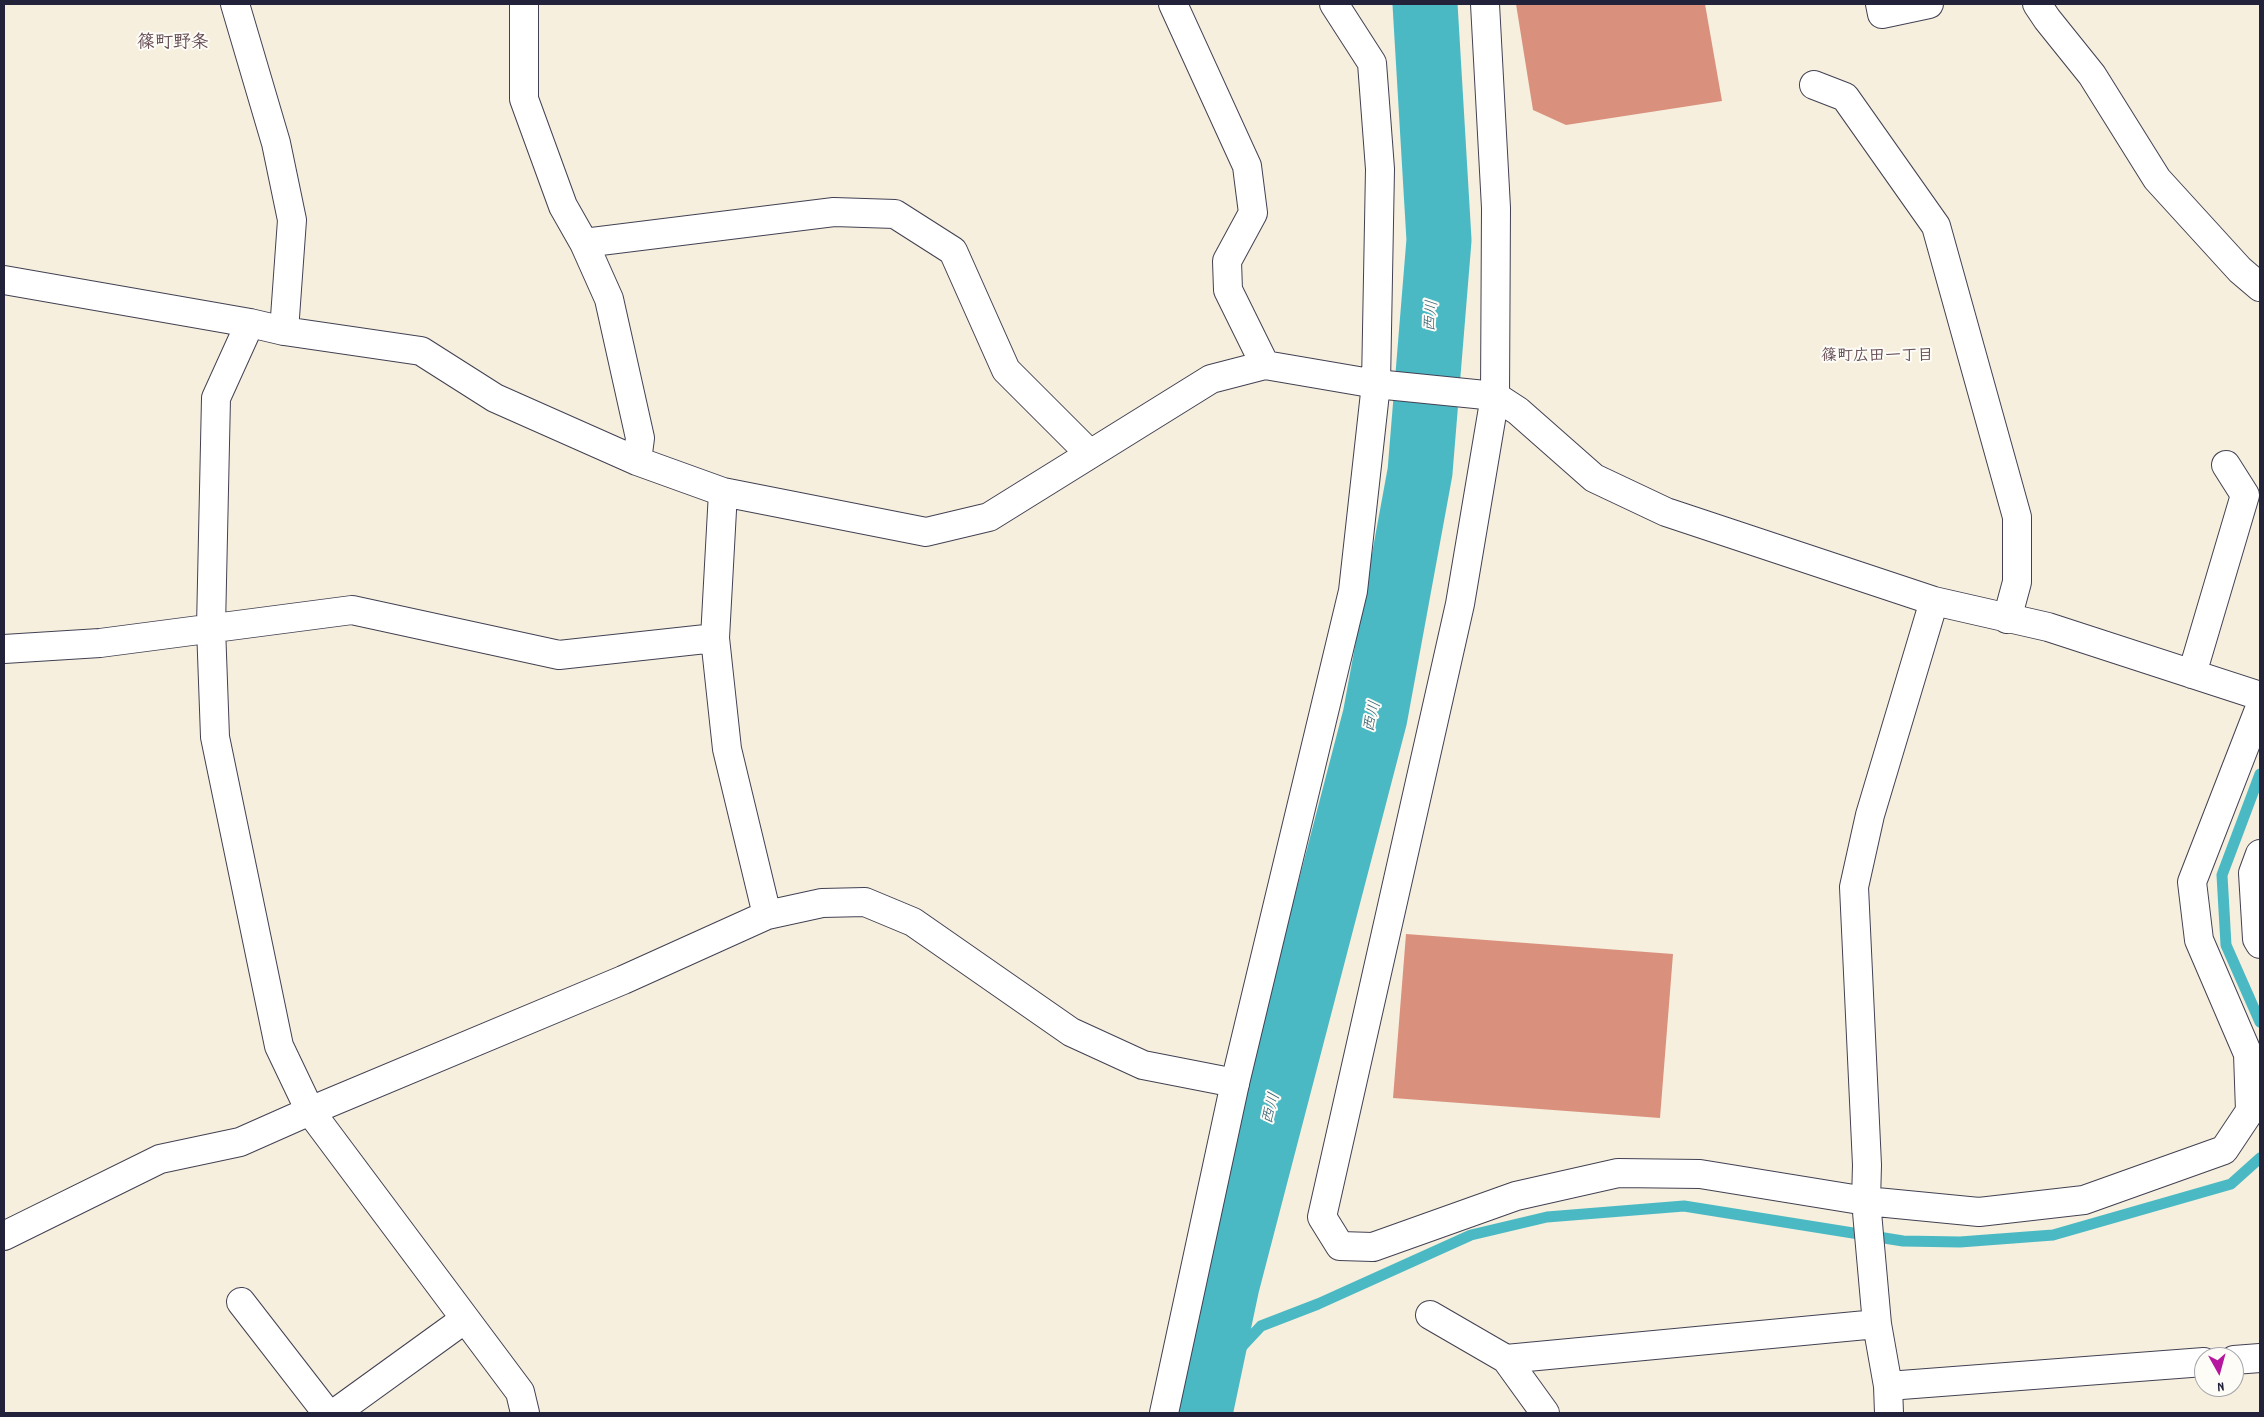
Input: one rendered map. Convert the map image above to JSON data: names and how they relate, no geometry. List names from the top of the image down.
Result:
{
  "districts": ["篠町野条", "篠町広田一丁目"],
  "water": ["西川"],
  "north": "bottom"
}
